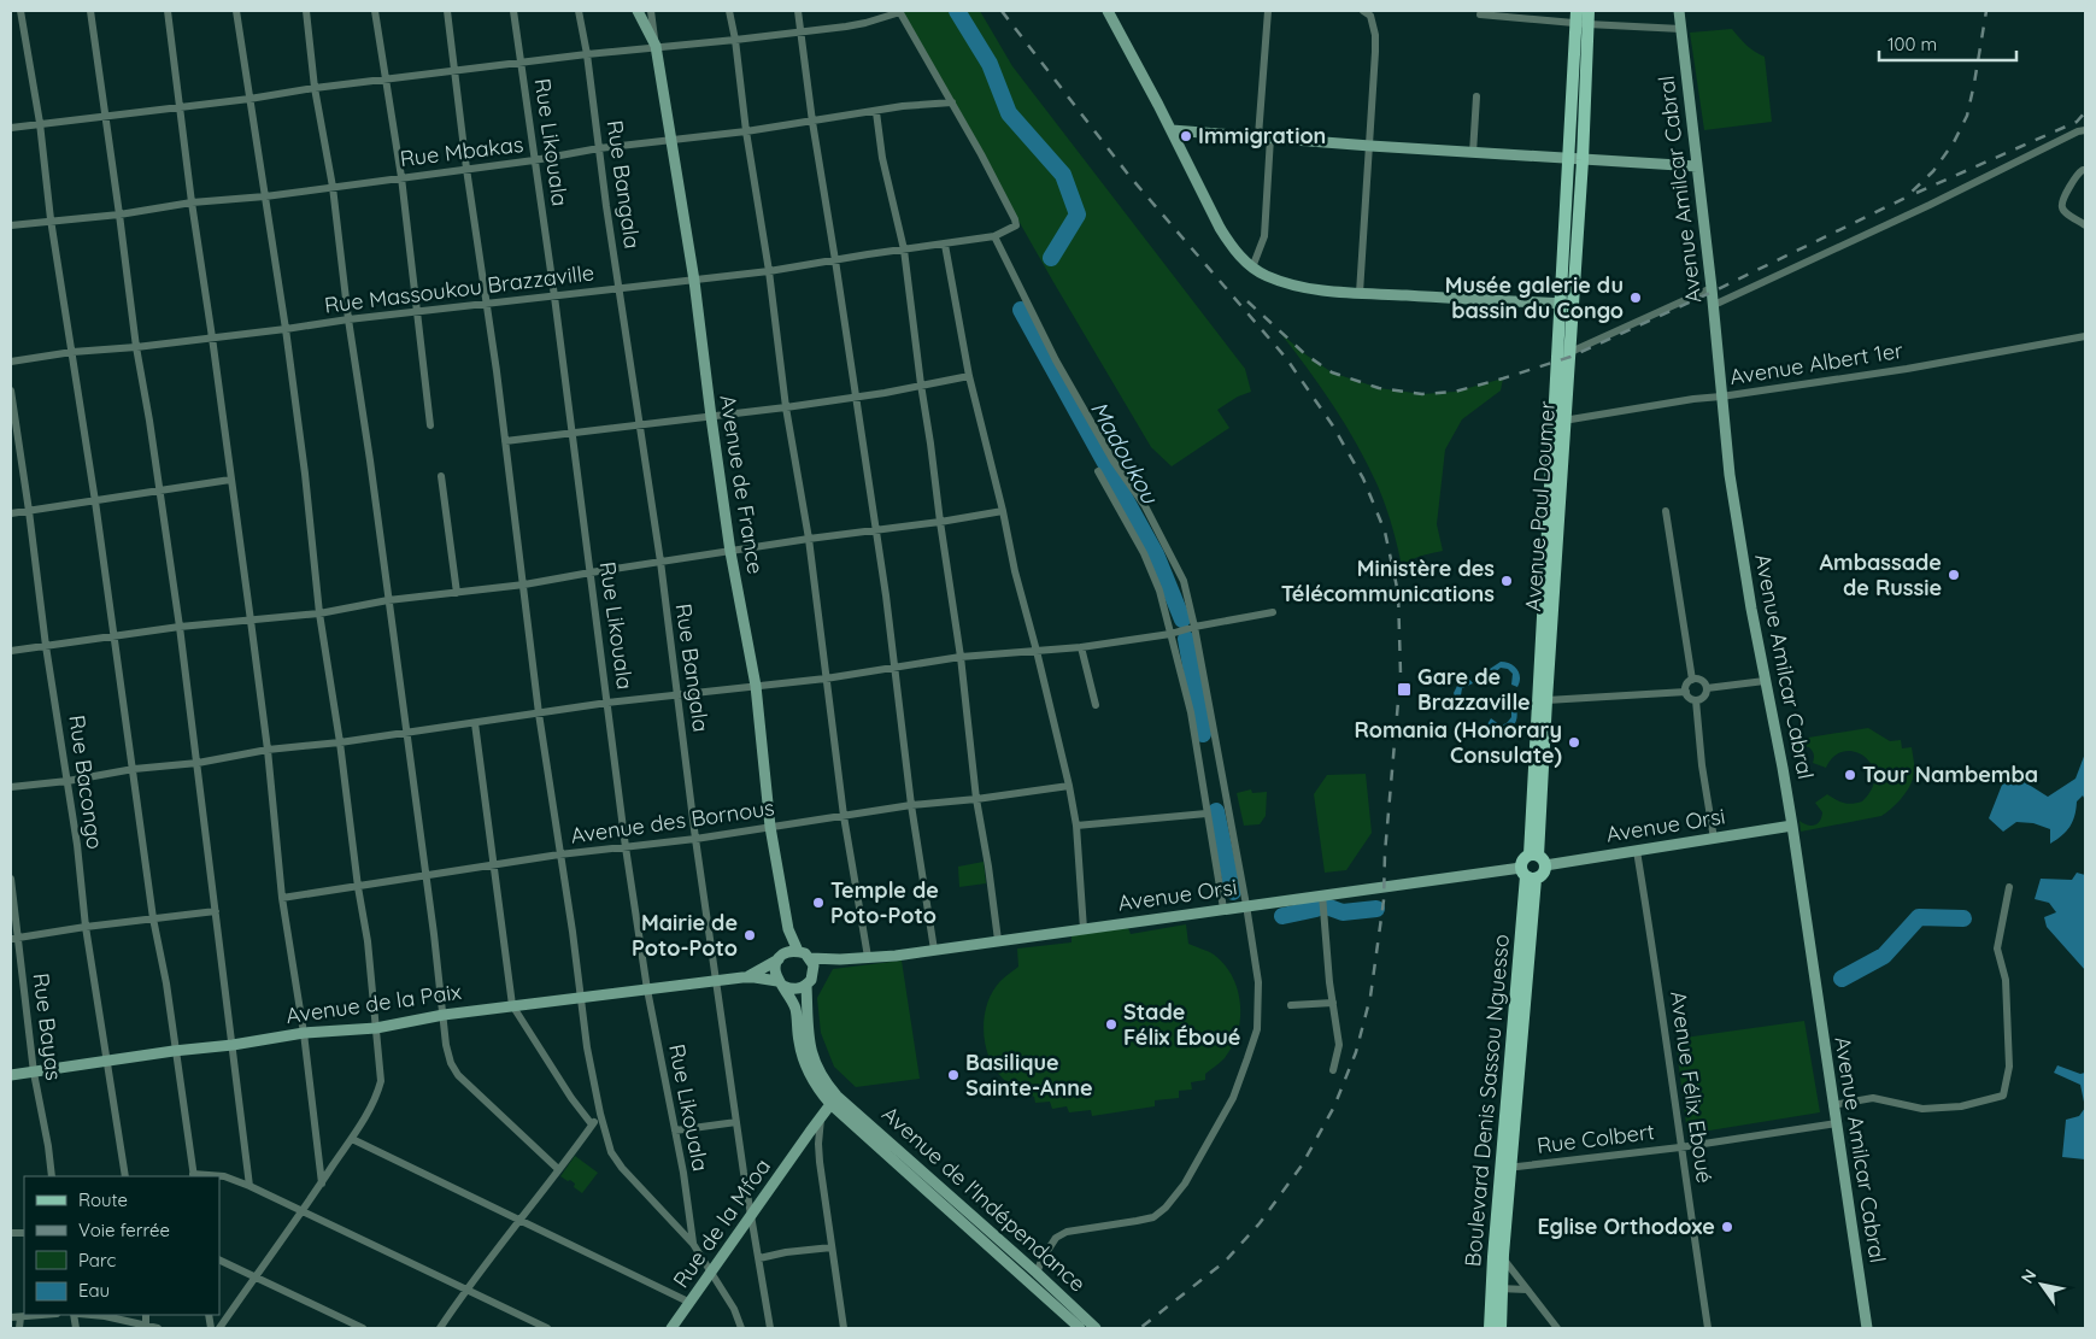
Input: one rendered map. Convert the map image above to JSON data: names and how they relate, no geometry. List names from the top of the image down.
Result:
{
  "streets": {
    "main road": [
      "Avenue Amilcar Cabral",
      "Avenue de France",
      "Avenue Paul Doumer",
      "Avenue Orsi",
      "Avenue de la Paix",
      "Boulevard Denis Sassou Nguesso",
      "Avenue de l'Indépendance",
      "Rue de la Mfoa"
    ],
    "street": [
      "Rue Likouala",
      "Rue Mbakas",
      "Rue Bangala",
      "Rue Massoukou Brazzaville",
      "Avenue Albert 1er",
      "Rue Bacongo",
      "Avenue des Bornous",
      "Rue Bayas",
      "Avenue Félix Eboué",
      "Rue Colbert"
    ]
  },
  "crossings": [
    ["Rue Likouala", "Rue Mbakas"],
    ["Rue Likouala", "Rue Massoukou Brazzaville"],
    ["Rue Likouala", "Avenue des Bornous"],
    ["Rue Likouala", "Avenue de la Paix"],
    ["Rue Mbakas", "Rue Bangala"],
    ["Rue Mbakas", "Rue Massoukou Brazzaville"],
    ["Rue Mbakas", "Avenue de France"],
    ["Rue Bangala", "Rue Massoukou Brazzaville"],
    ["Rue Bangala", "Avenue des Bornous"],
    ["Rue Bangala", "Avenue de la Paix"],
    ["Rue Bangala", "Rue de la Mfoa"],
    ["Avenue Amilcar Cabral", "Avenue Albert 1er"],
    ["Avenue Amilcar Cabral", "Avenue Orsi"],
    ["Avenue Amilcar Cabral", "Rue Colbert"],
    ["Rue Massoukou Brazzaville", "Avenue de France"],
    ["Avenue Albert 1er", "Avenue Paul Doumer"],
    ["Avenue de France", "Avenue des Bornous"],
    ["Avenue Paul Doumer", "Avenue Orsi"],
    ["Rue Bacongo", "Avenue de la Paix"],
    ["Avenue Orsi", "Avenue Félix Eboué"],
    ["Avenue Orsi", "Boulevard Denis Sassou Nguesso"],
    ["Avenue Orsi", "Avenue de l'Indépendance"],
    ["Avenue de la Paix", "Rue Bayas"],
    ["Avenue Félix Eboué", "Rue Colbert"],
    ["Boulevard Denis Sassou Nguesso", "Rue Colbert"],
    ["Avenue de l'Indépendance", "Rue de la Mfoa"]
  ],
  "water": ["Madoukou"],
  "places": {
    "other": [
      "Immigration",
      "Musée galerie du bassin du Congo",
      "Ambassade de Russie",
      "Ministère des Télécommunications",
      "Romania (Honorary Consulate)",
      "Tour Nambemba",
      "Temple de Poto-Poto",
      "Mairie de Poto-Poto",
      "Stade Félix Éboué",
      "Basilique Sainte-Anne",
      "Eglise Orthodoxe"
    ],
    "transit": ["Gare de Brazzaville"]
  },
  "legend": [
    "Route",
    "Voie ferrée",
    "Parc",
    "Eau"
  ],
  "scale_bar": "100 m",
  "north": "top left"
}
